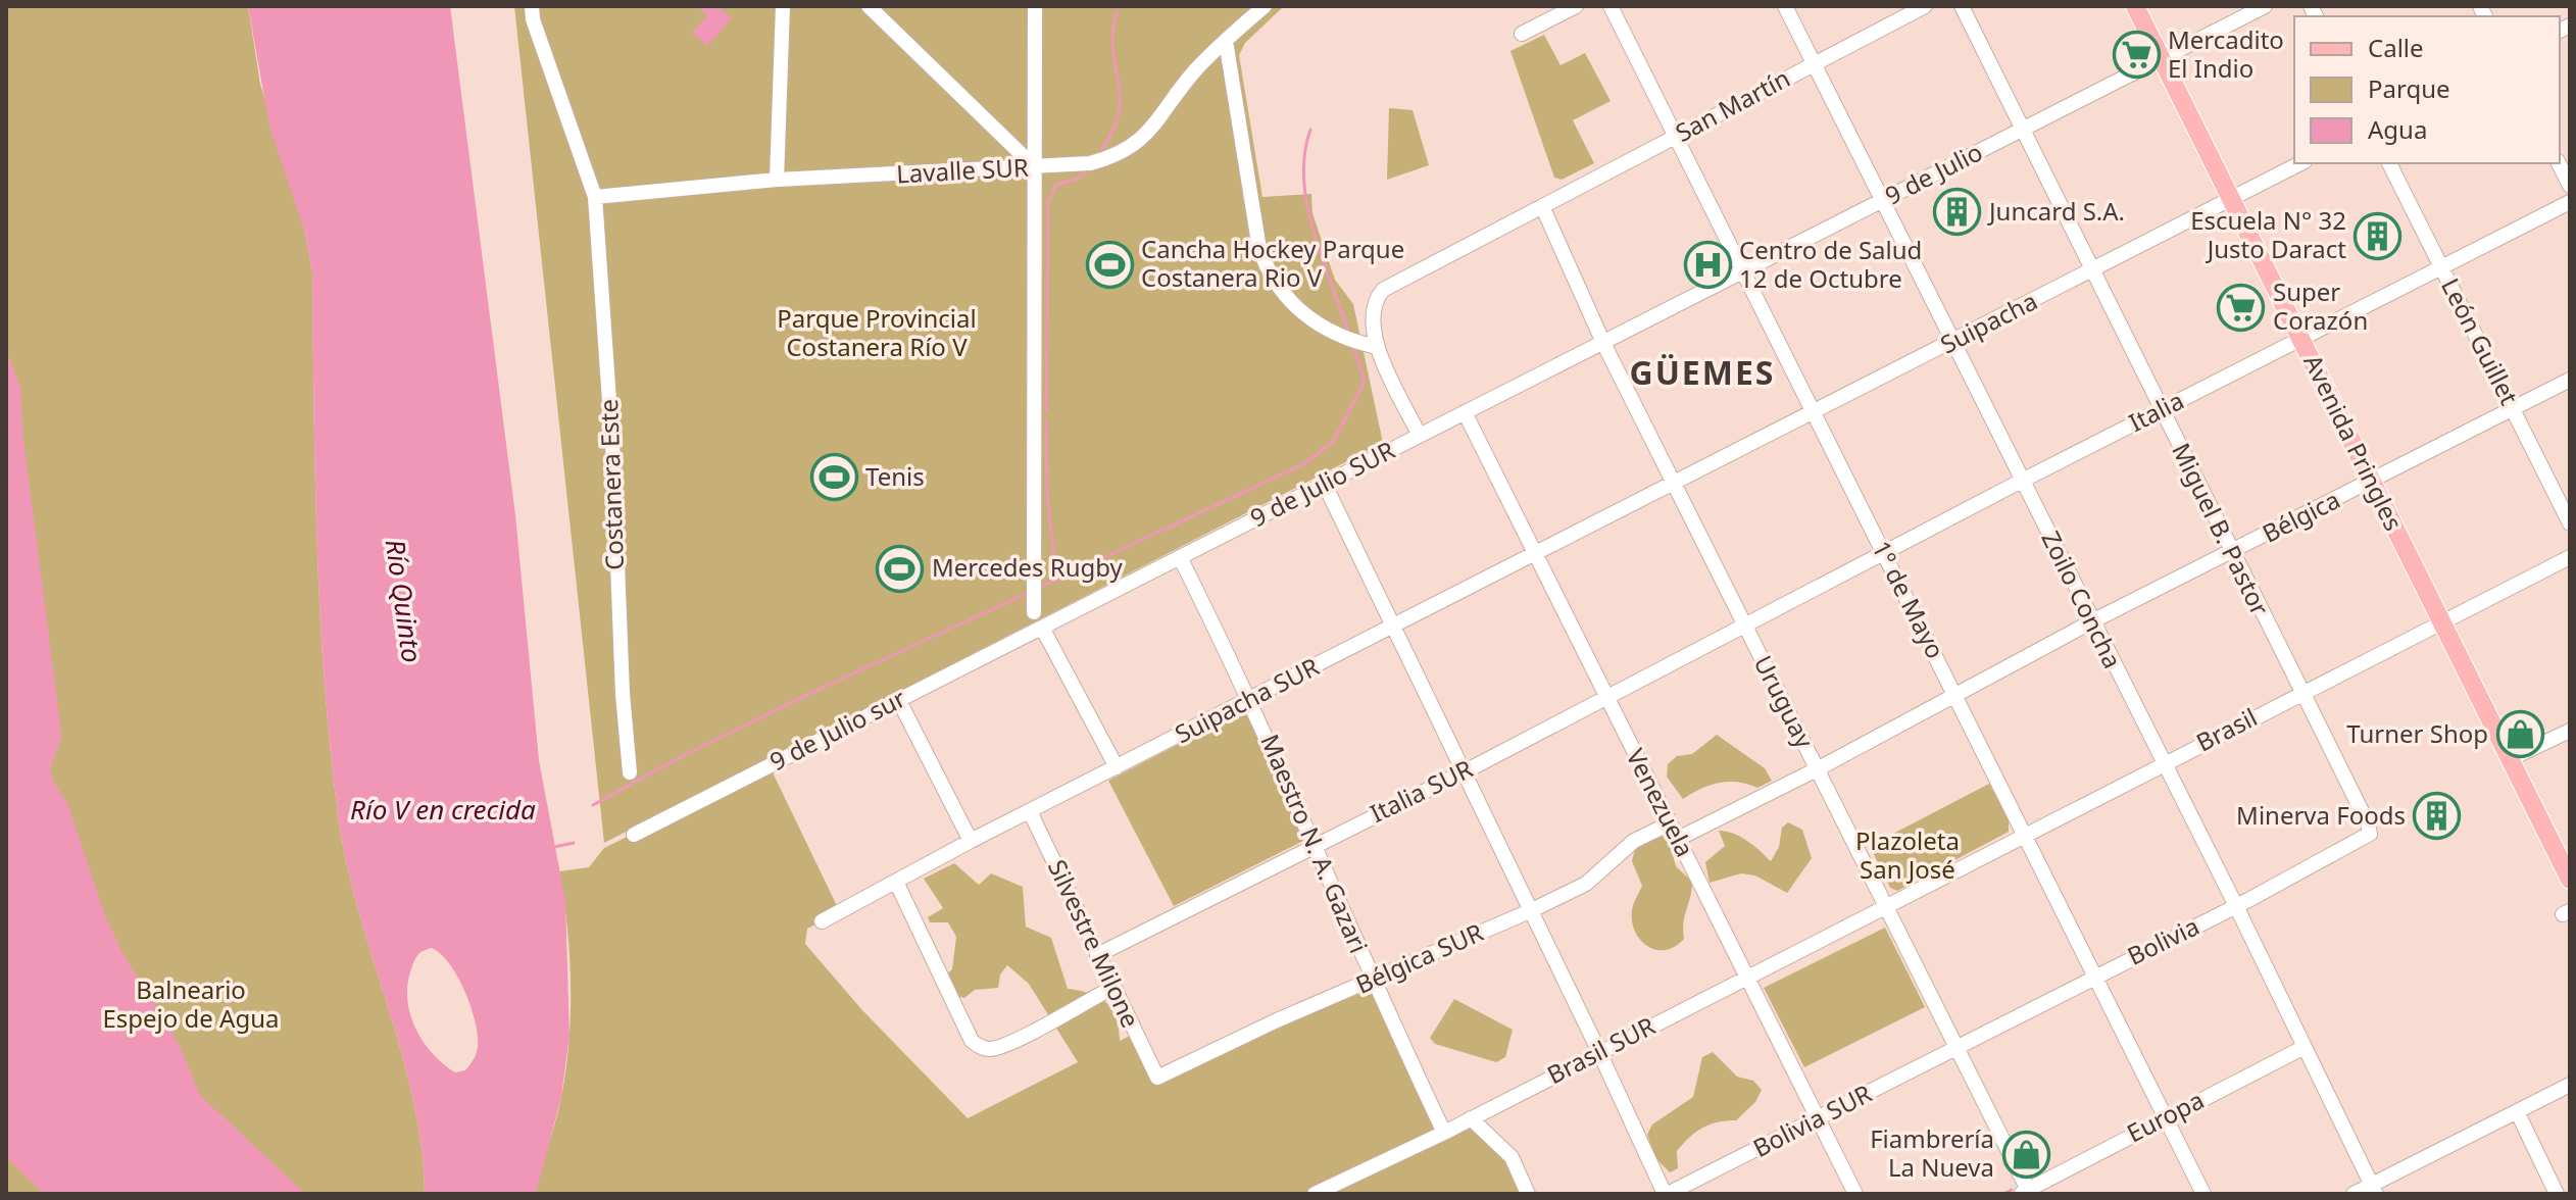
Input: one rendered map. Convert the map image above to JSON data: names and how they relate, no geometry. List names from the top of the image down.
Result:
{
  "streets": {
    "main road": ["Avenida Pringles"],
    "street": [
      "San Martín",
      "Lavalle SUR",
      "9 de Julio",
      "Suipacha",
      "León Guillet",
      "Italia",
      "Costanera Este",
      "9 de Julio SUR",
      "Bélgica",
      "Miguel B. Pastor",
      "1º de Mayo",
      "Zoilo Concha",
      "Suipacha SUR",
      "Uruguay",
      "9 de Julio sur",
      "Brasil",
      "Italia SUR",
      "Venezuela",
      "Maestro N. A. Gazari",
      "Bolivia",
      "Silvestre Milone",
      "Bélgica SUR",
      "Brasil SUR",
      "Europa",
      "Bolivia SUR"
    ]
  },
  "crossings": [
    ["San Martín", "1º de Mayo"],
    ["San Martín", "Zoilo Concha"],
    ["San Martín", "Uruguay"],
    ["Lavalle SUR", "Costanera Este"],
    ["9 de Julio", "Avenida Pringles"],
    ["9 de Julio", "9 de Julio SUR"],
    ["9 de Julio", "Miguel B. Pastor"],
    ["9 de Julio", "1º de Mayo"],
    ["9 de Julio", "Zoilo Concha"],
    ["9 de Julio", "Uruguay"],
    ["Suipacha", "Avenida Pringles"],
    ["Suipacha", "Miguel B. Pastor"],
    ["Suipacha", "1º de Mayo"],
    ["Suipacha", "Zoilo Concha"],
    ["Suipacha", "Suipacha SUR"],
    ["Suipacha", "Uruguay"],
    ["León Guillet", "Italia"],
    ["León Guillet", "Bélgica"],
    ["Italia", "Avenida Pringles"],
    ["Italia", "Miguel B. Pastor"],
    ["Italia", "1º de Mayo"],
    ["Italia", "Zoilo Concha"],
    ["Italia", "Uruguay"],
    ["Italia", "Italia SUR"],
    ["Avenida Pringles", "Bélgica"],
    ["Avenida Pringles", "Brasil"],
    ["9 de Julio SUR", "Uruguay"],
    ["9 de Julio SUR", "9 de Julio sur"],
    ["9 de Julio SUR", "Venezuela"],
    ["9 de Julio SUR", "Maestro N. A. Gazari"],
    ["Bélgica", "Miguel B. Pastor"],
    ["Bélgica", "1º de Mayo"],
    ["Bélgica", "Zoilo Concha"],
    ["Bélgica", "Uruguay"],
    ["Miguel B. Pastor", "Brasil"],
    ["Miguel B. Pastor", "Bolivia"],
    ["1º de Mayo", "Brasil"],
    ["1º de Mayo", "Bolivia"],
    ["1º de Mayo", "Europa"],
    ["Zoilo Concha", "Brasil"],
    ["Zoilo Concha", "Bolivia"],
    ["Zoilo Concha", "Europa"],
    ["Suipacha SUR", "Uruguay"],
    ["Suipacha SUR", "Venezuela"],
    ["Suipacha SUR", "Maestro N. A. Gazari"],
    ["Suipacha SUR", "Silvestre Milone"],
    ["Uruguay", "Brasil"],
    ["Uruguay", "Italia SUR"],
    ["Uruguay", "Bolivia"],
    ["Uruguay", "Brasil SUR"],
    ["Uruguay", "Europa"],
    ["Uruguay", "Bolivia SUR"],
    ["Brasil", "Brasil SUR"],
    ["Italia SUR", "Venezuela"],
    ["Italia SUR", "Maestro N. A. Gazari"],
    ["Italia SUR", "Silvestre Milone"],
    ["Venezuela", "Bélgica SUR"],
    ["Venezuela", "Brasil SUR"],
    ["Venezuela", "Bolivia SUR"],
    ["Maestro N. A. Gazari", "Bélgica SUR"],
    ["Maestro N. A. Gazari", "Brasil SUR"],
    ["Bolivia", "Bolivia SUR"],
    ["Silvestre Milone", "Bélgica SUR"]
  ],
  "districts": ["GÜEMES"],
  "water": ["Río Quinto", "Río V en crecida"],
  "parks": ["Parque Provincial Costanera Río V", "Plazoleta San José", "Balneario Espejo de Agua"],
  "places": {
    "supermarket": ["Mercadito El Indio", "Super Corazón"],
    "building": ["Juncard S.A.", "Escuela N° 32 Justo Daract", "Minerva Foods"],
    "sports": ["Cancha Hockey Parque Costanera Rio V", "Tenis", "Mercedes Rugby"],
    "hospital": ["Centro de Salud 12 de Octubre"],
    "shop": ["Turner Shop", "Fiambrería La Nueva"]
  },
  "legend": ["Calle", "Parque", "Agua"]
}
